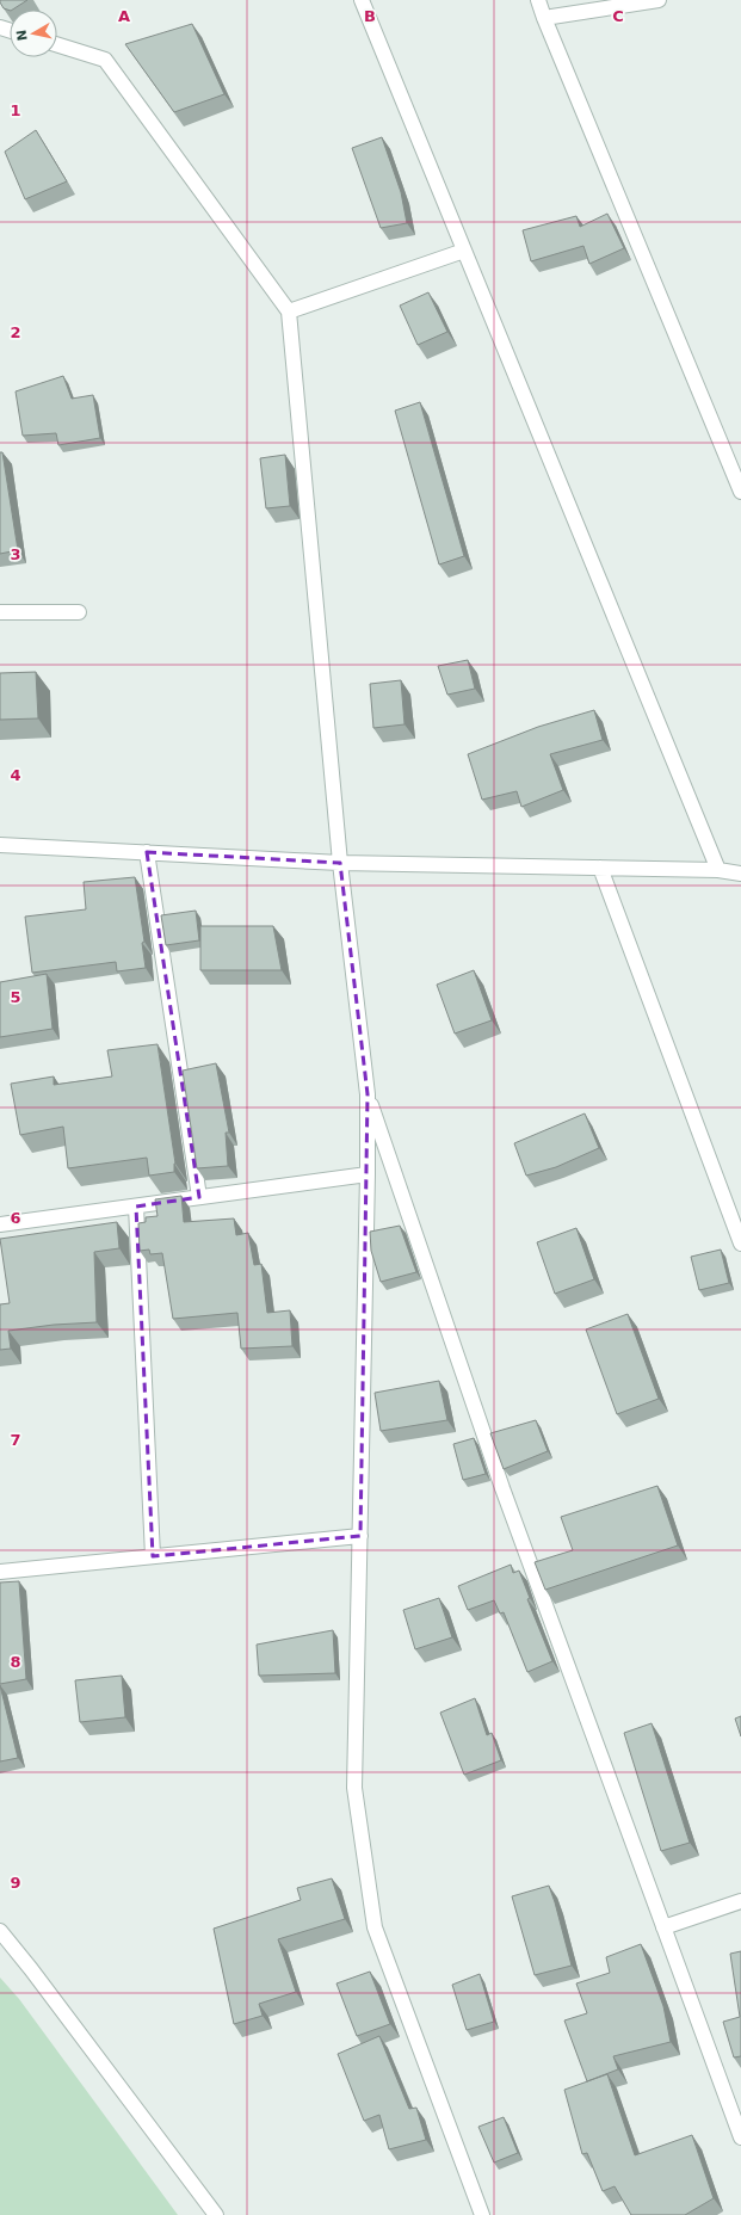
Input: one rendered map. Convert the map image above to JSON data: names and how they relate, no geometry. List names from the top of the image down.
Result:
{
  "north": "left",
  "grid": {
    "columns": ["A", "B", "C"],
    "rows": [
      "1",
      "2",
      "3",
      "4",
      "5",
      "6",
      "7",
      "8",
      "9"
    ]
  }
}
